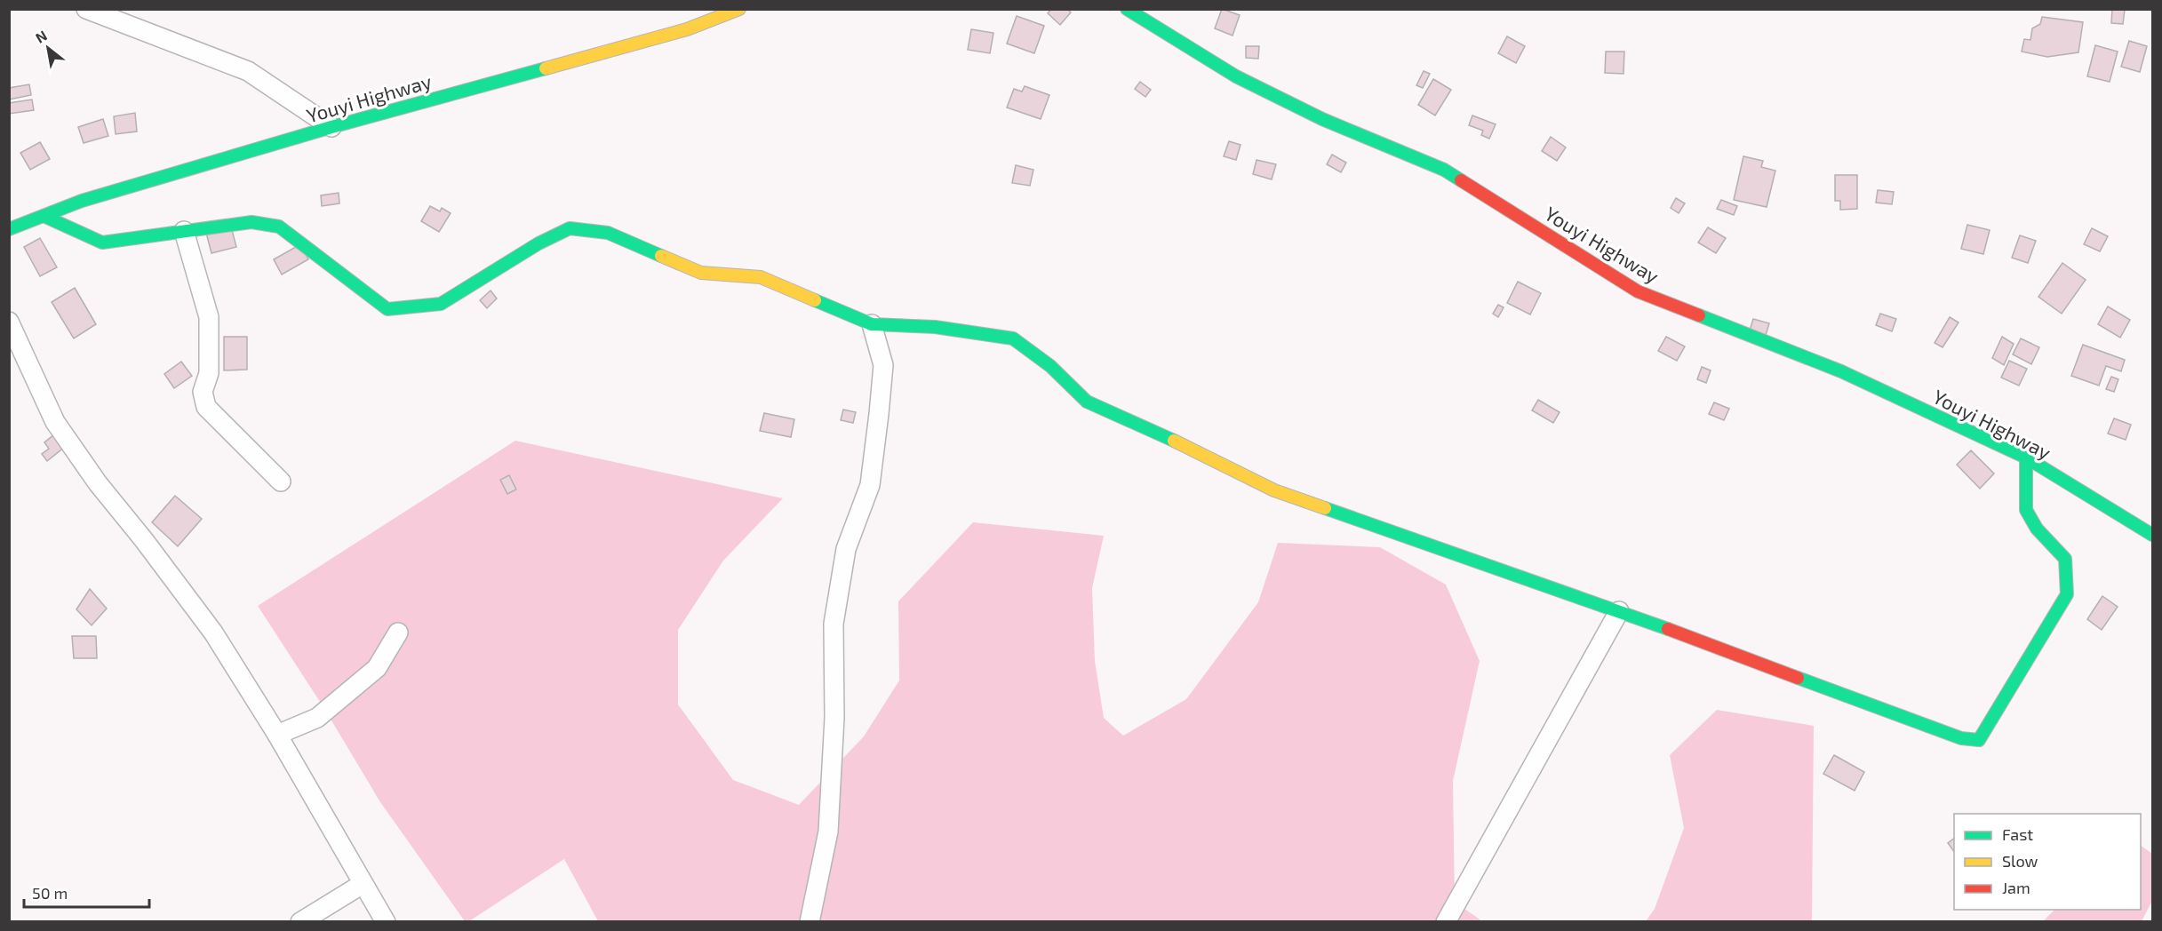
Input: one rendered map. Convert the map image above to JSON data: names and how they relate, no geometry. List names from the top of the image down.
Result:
{
  "streets": {
    "street": ["Youyi Highway"]
  },
  "legend": ["Fast", "Slow", "Jam"],
  "scale_bar": "50 m",
  "north": "top left"
}
